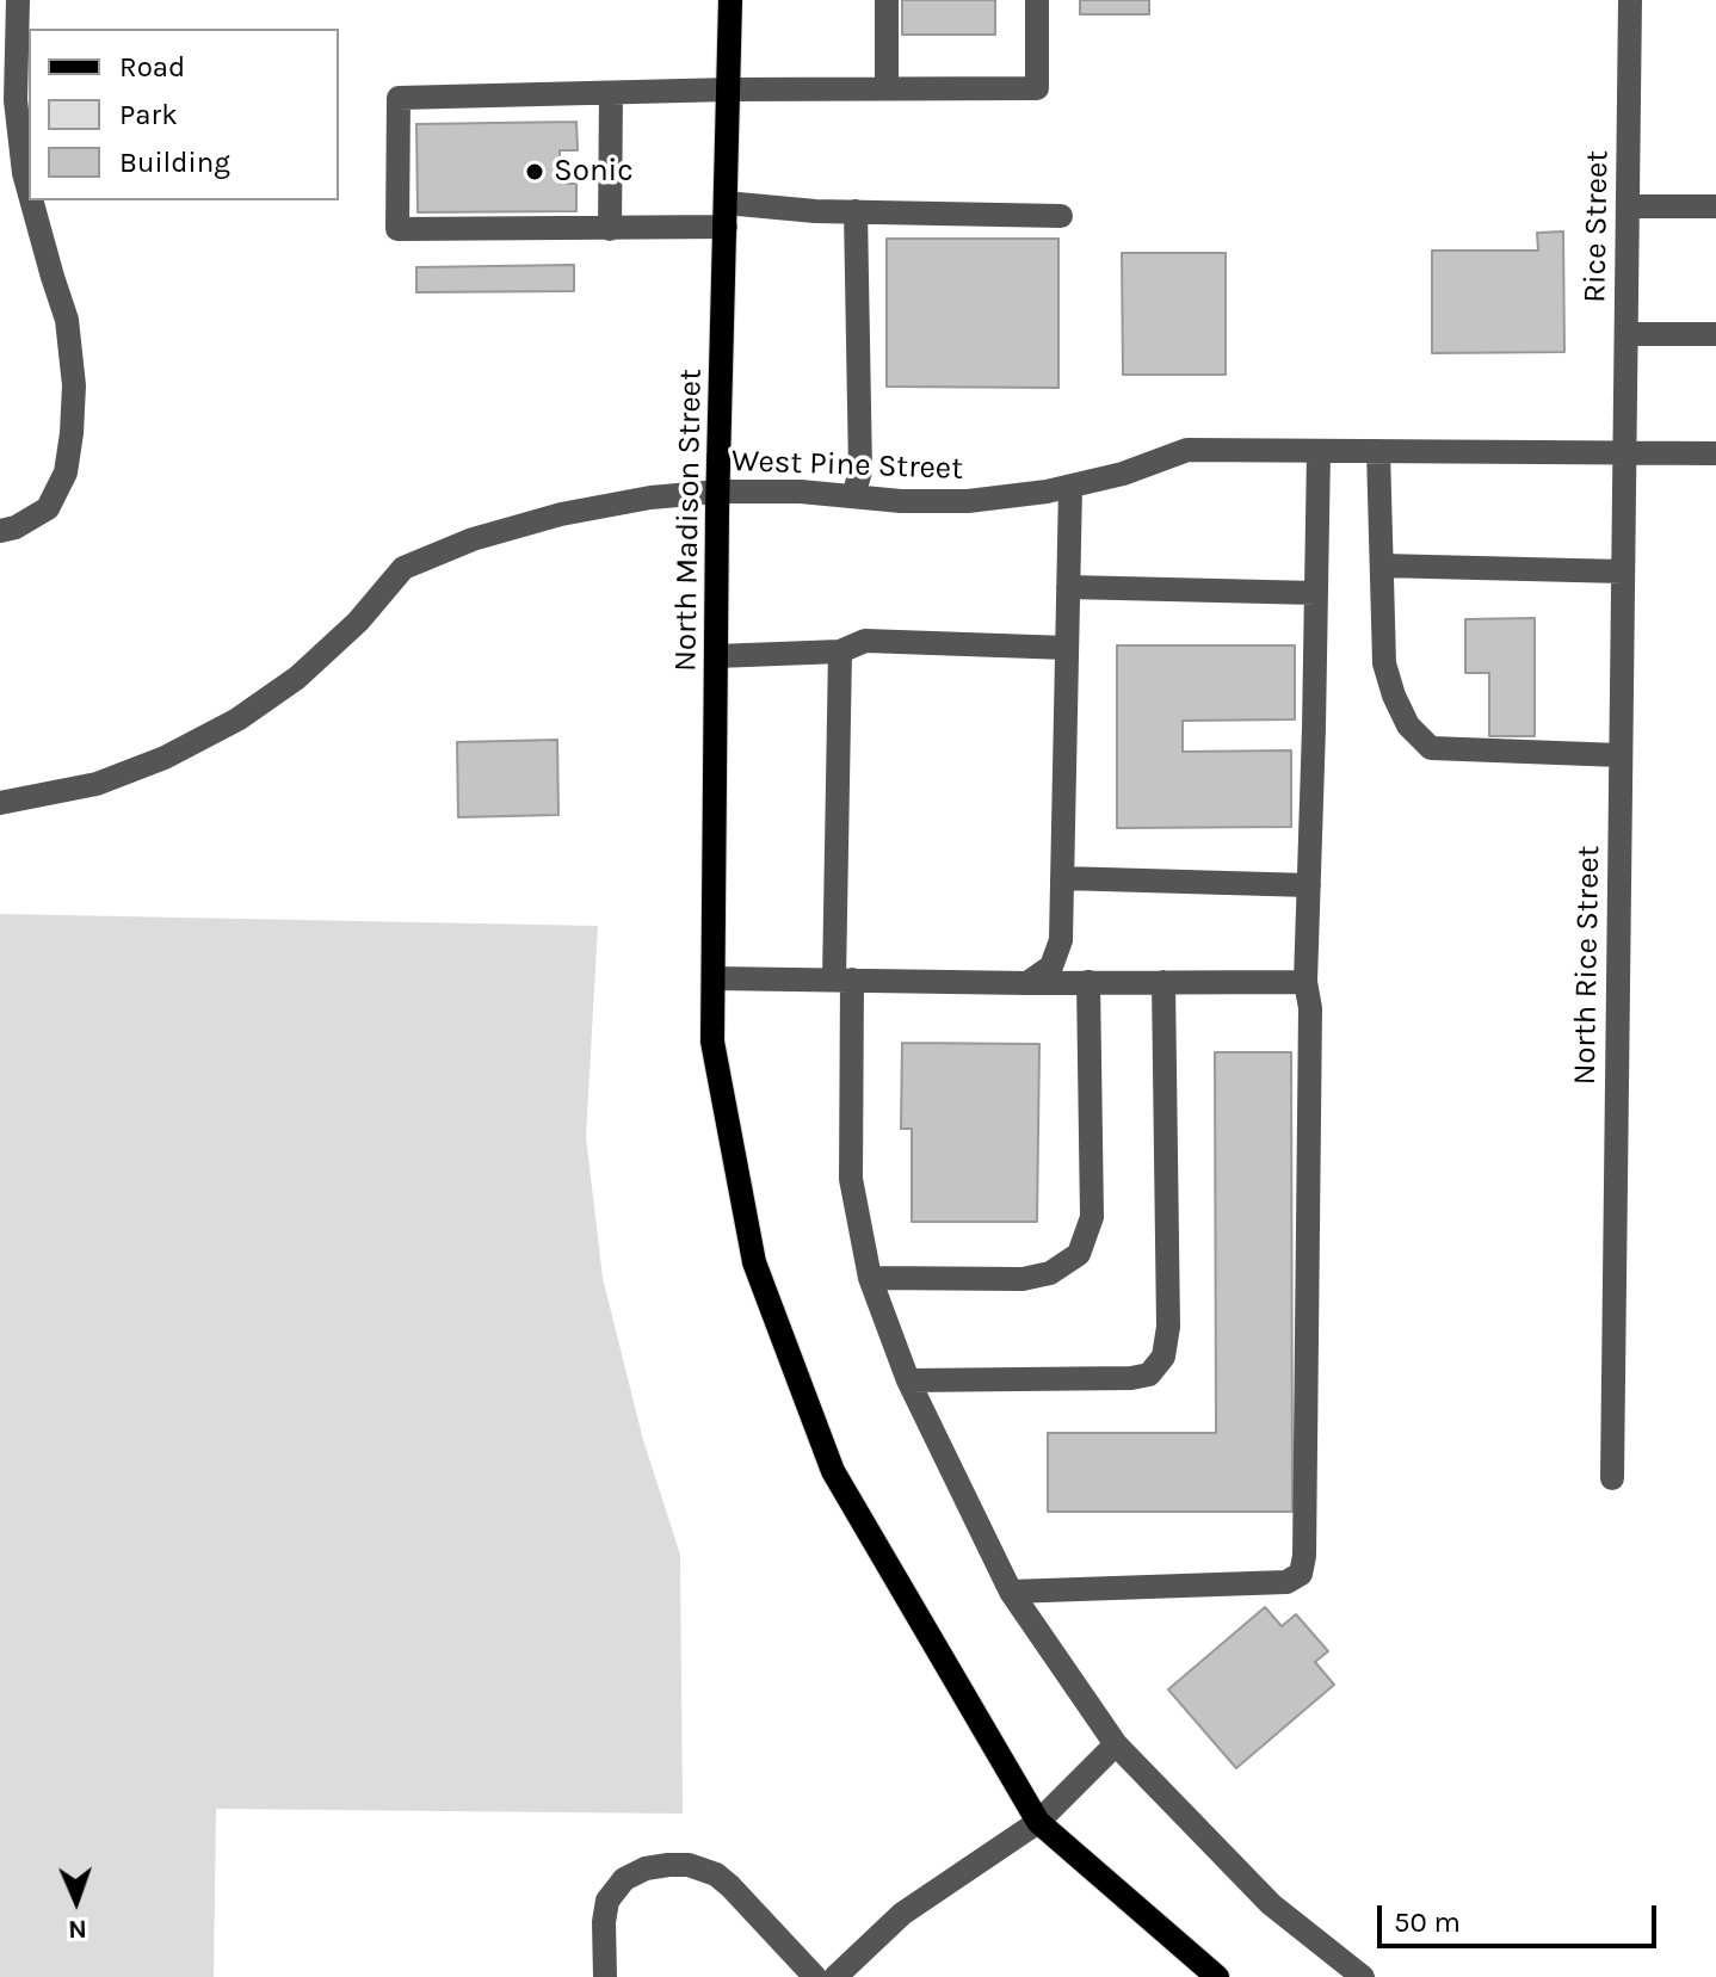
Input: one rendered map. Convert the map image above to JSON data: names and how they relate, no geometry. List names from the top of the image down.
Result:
{
  "streets": {
    "main road": ["North Madison Street"],
    "street": ["Rice Street", "West Pine Street", "North Rice Street"]
  },
  "crossings": [
    ["Rice Street", "West Pine Street"],
    ["Rice Street", "North Rice Street"],
    ["West Pine Street", "North Madison Street"],
    ["West Pine Street", "North Rice Street"]
  ],
  "places": ["Sonic"],
  "legend": ["Road", "Park", "Building"],
  "scale_bar": "50 m",
  "north": "bottom"
}
